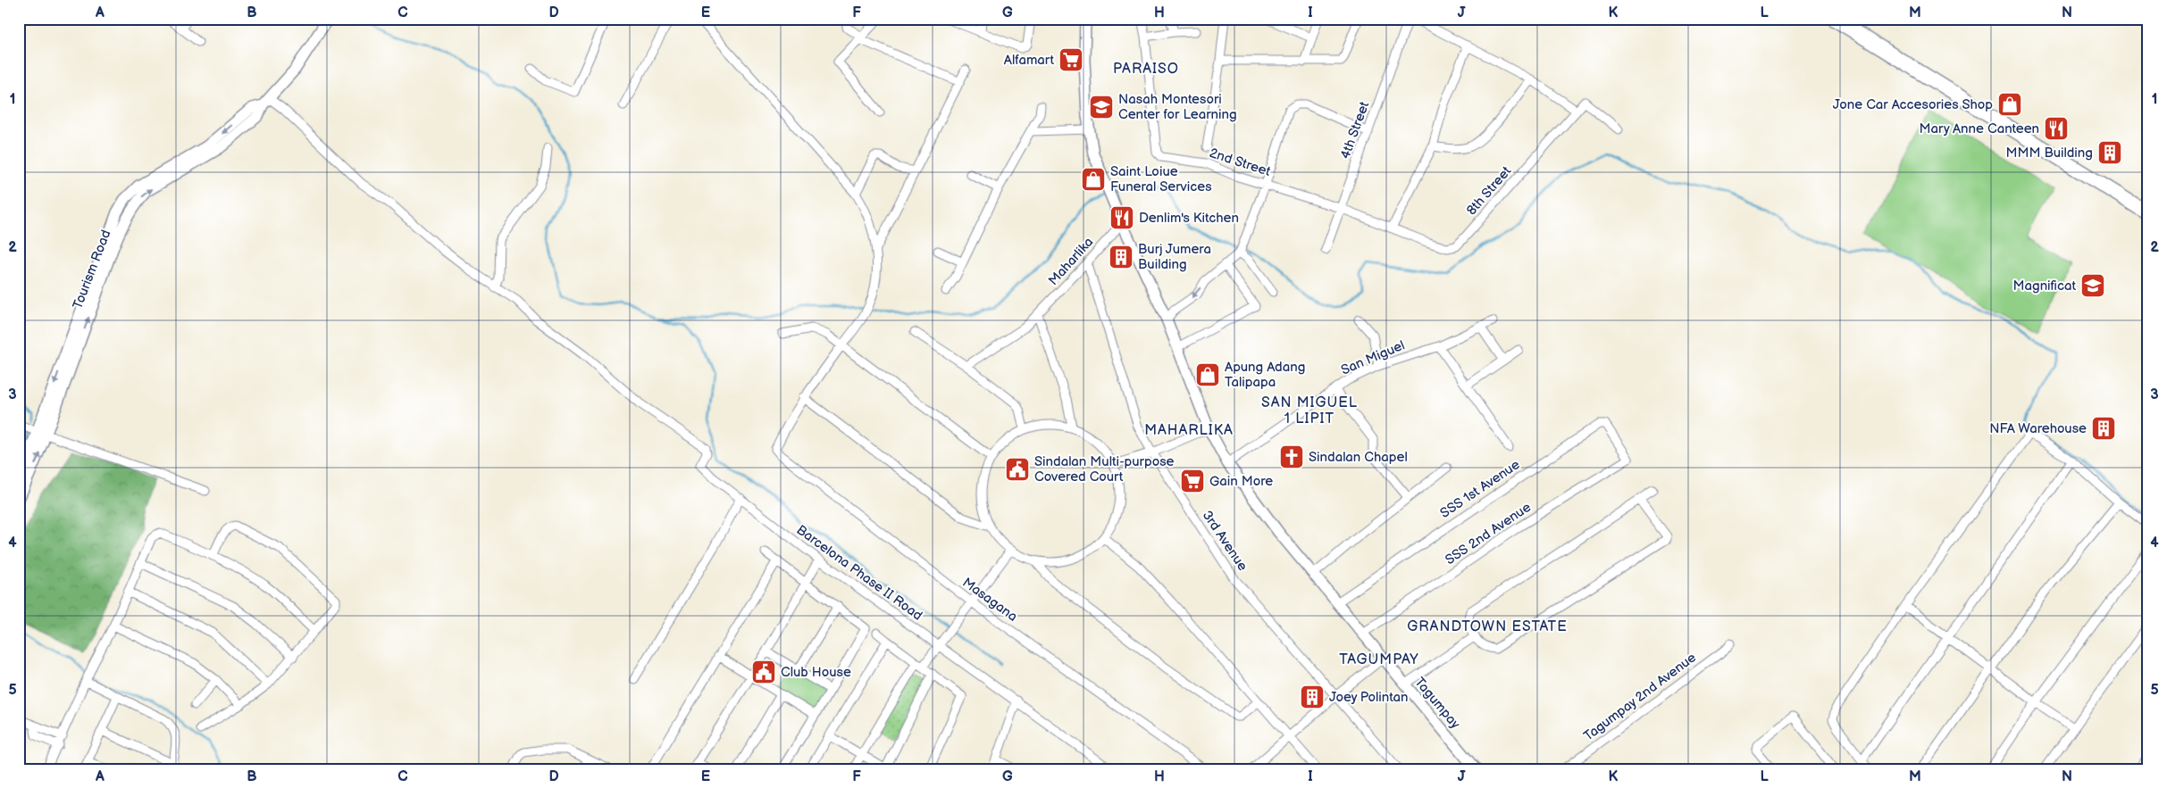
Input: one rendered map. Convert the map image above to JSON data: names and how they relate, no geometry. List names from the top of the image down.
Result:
{
  "streets": {
    "main road": ["Tourism Road", "Tagumpay"],
    "street": [
      "4th Street",
      "2nd Street",
      "8th Street",
      "Maharlika",
      "San Miguel",
      "SSS 1st Avenue",
      "SSS 2nd Avenue",
      "3rd Avenue",
      "Barcelona Phase II Road",
      "Masagana",
      "Tagumpay 2nd Avenue"
    ]
  },
  "crossings": [
    ["4th Street", "2nd Street"],
    ["2nd Street", "8th Street"],
    ["Maharlika", "3rd Avenue"],
    ["Maharlika", "Tagumpay"],
    ["San Miguel", "Tagumpay"],
    ["SSS 1st Avenue", "SSS 2nd Avenue"],
    ["SSS 1st Avenue", "Tagumpay"],
    ["SSS 2nd Avenue", "Tagumpay"]
  ],
  "districts": [
    "PARAISO",
    "SAN MIGUEL 1 LIPIT",
    "MAHARLIKA",
    "GRANDTOWN ESTATE",
    "TAGUMPAY"
  ],
  "places": {
    "supermarket": ["Alfamart", "Gain More"],
    "shop": ["Jone Car Accesories Shop", "Saint Loiue Funeral Services", "Apung Adang Talipapa"],
    "school or university": ["Nasah Montesori Center for Learning", "Magnificat"],
    "restaurant": ["Mary Anne Canteen", "Denlim's Kitchen"],
    "building": [
      "MMM Building",
      "Burj Jumera Building",
      "NFA Warehouse",
      "Joey Polintan"
    ],
    "church": ["Sindalan Chapel"],
    "public building": ["Sindalan Multi-purpose Covered Court", "Club House"]
  },
  "grid": {
    "columns": [
      "A",
      "B",
      "C",
      "D",
      "E",
      "F",
      "G",
      "H",
      "I",
      "J",
      "K",
      "L",
      "M",
      "N"
    ],
    "rows": [
      "1",
      "2",
      "3",
      "4",
      "5"
    ]
  }
}
